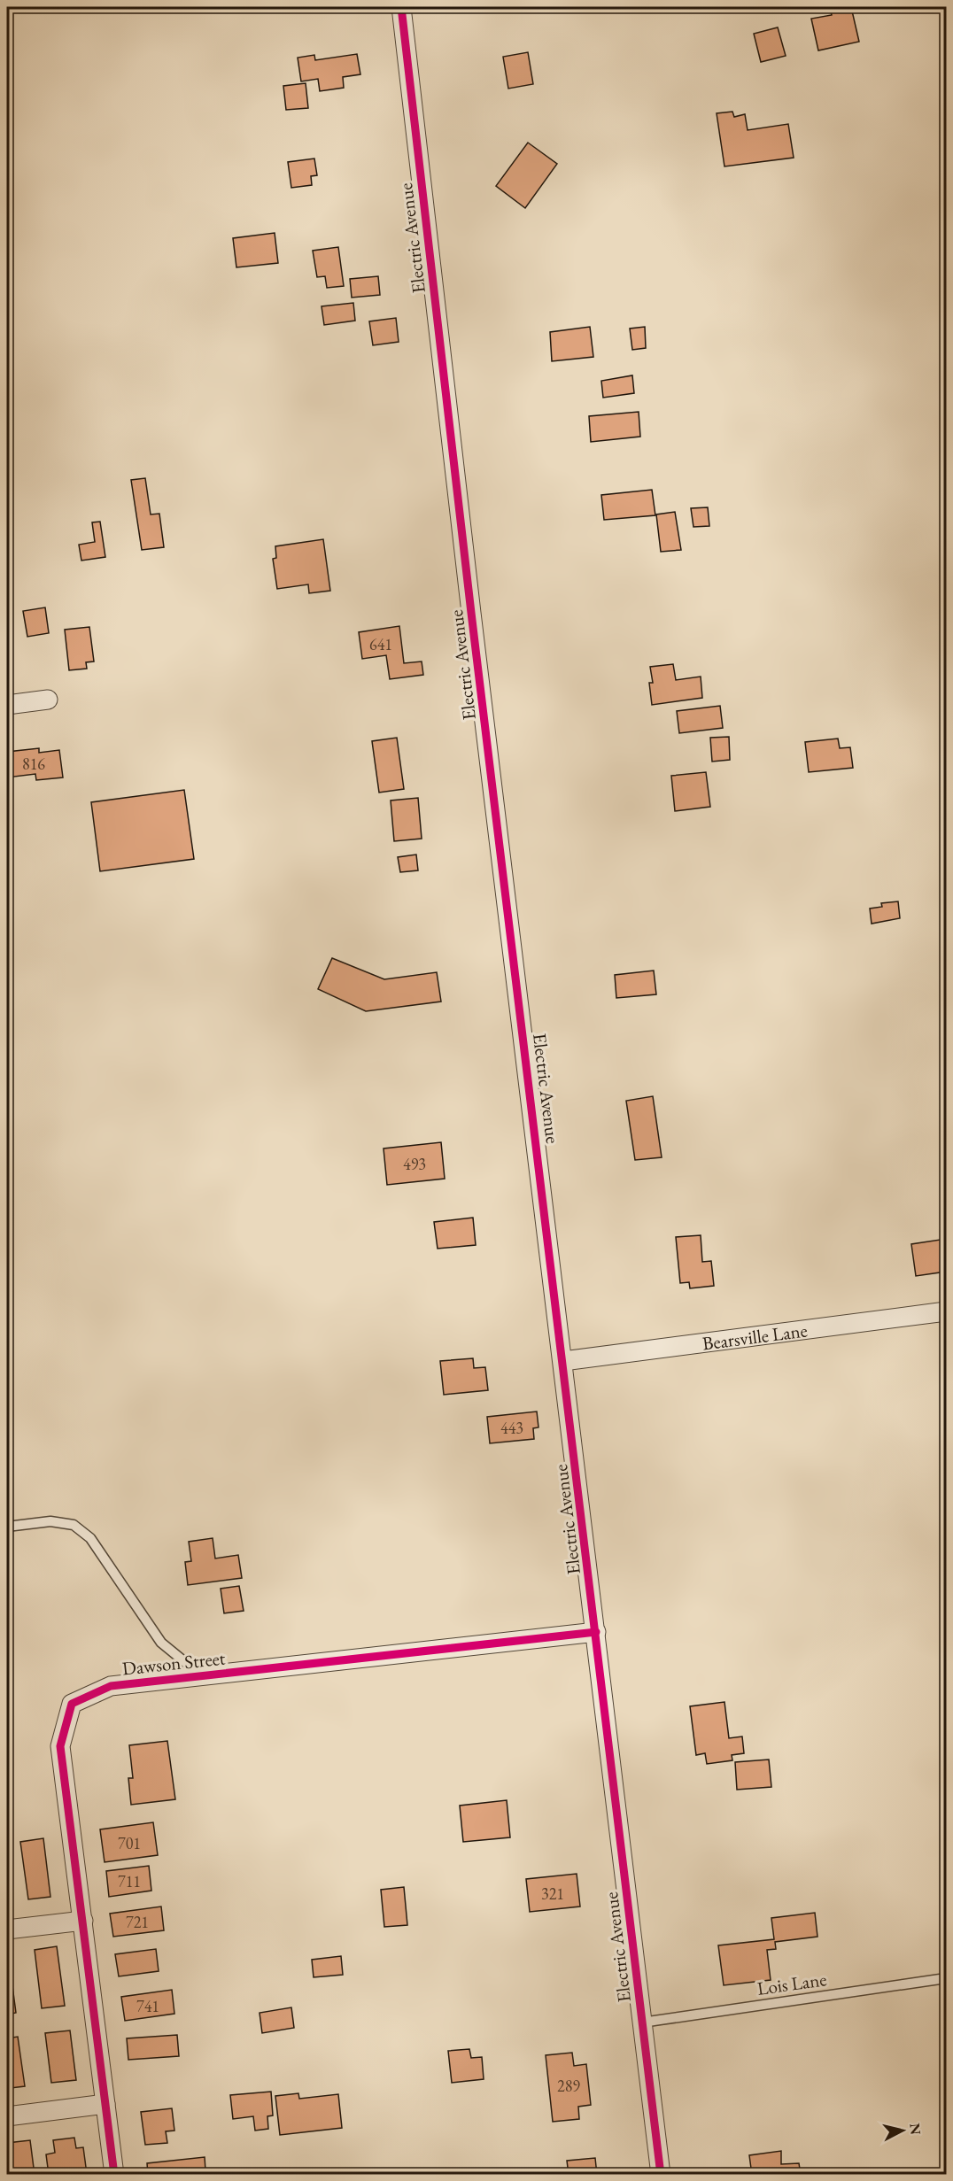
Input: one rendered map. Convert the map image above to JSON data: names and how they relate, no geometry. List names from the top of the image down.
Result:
{
  "streets": {
    "street": ["Electric Avenue", "Bearsville Lane", "Dawson Street"],
    "lane": ["Lois Lane"]
  },
  "crossings": [
    ["Electric Avenue", "Bearsville Lane"],
    ["Electric Avenue", "Dawson Street"],
    ["Electric Avenue", "Lois Lane"]
  ],
  "house_numbers": [
    "641",
    "816",
    "493",
    "443",
    "701",
    "711",
    "321",
    "721",
    "741",
    "289"
  ],
  "north": "right"
}
